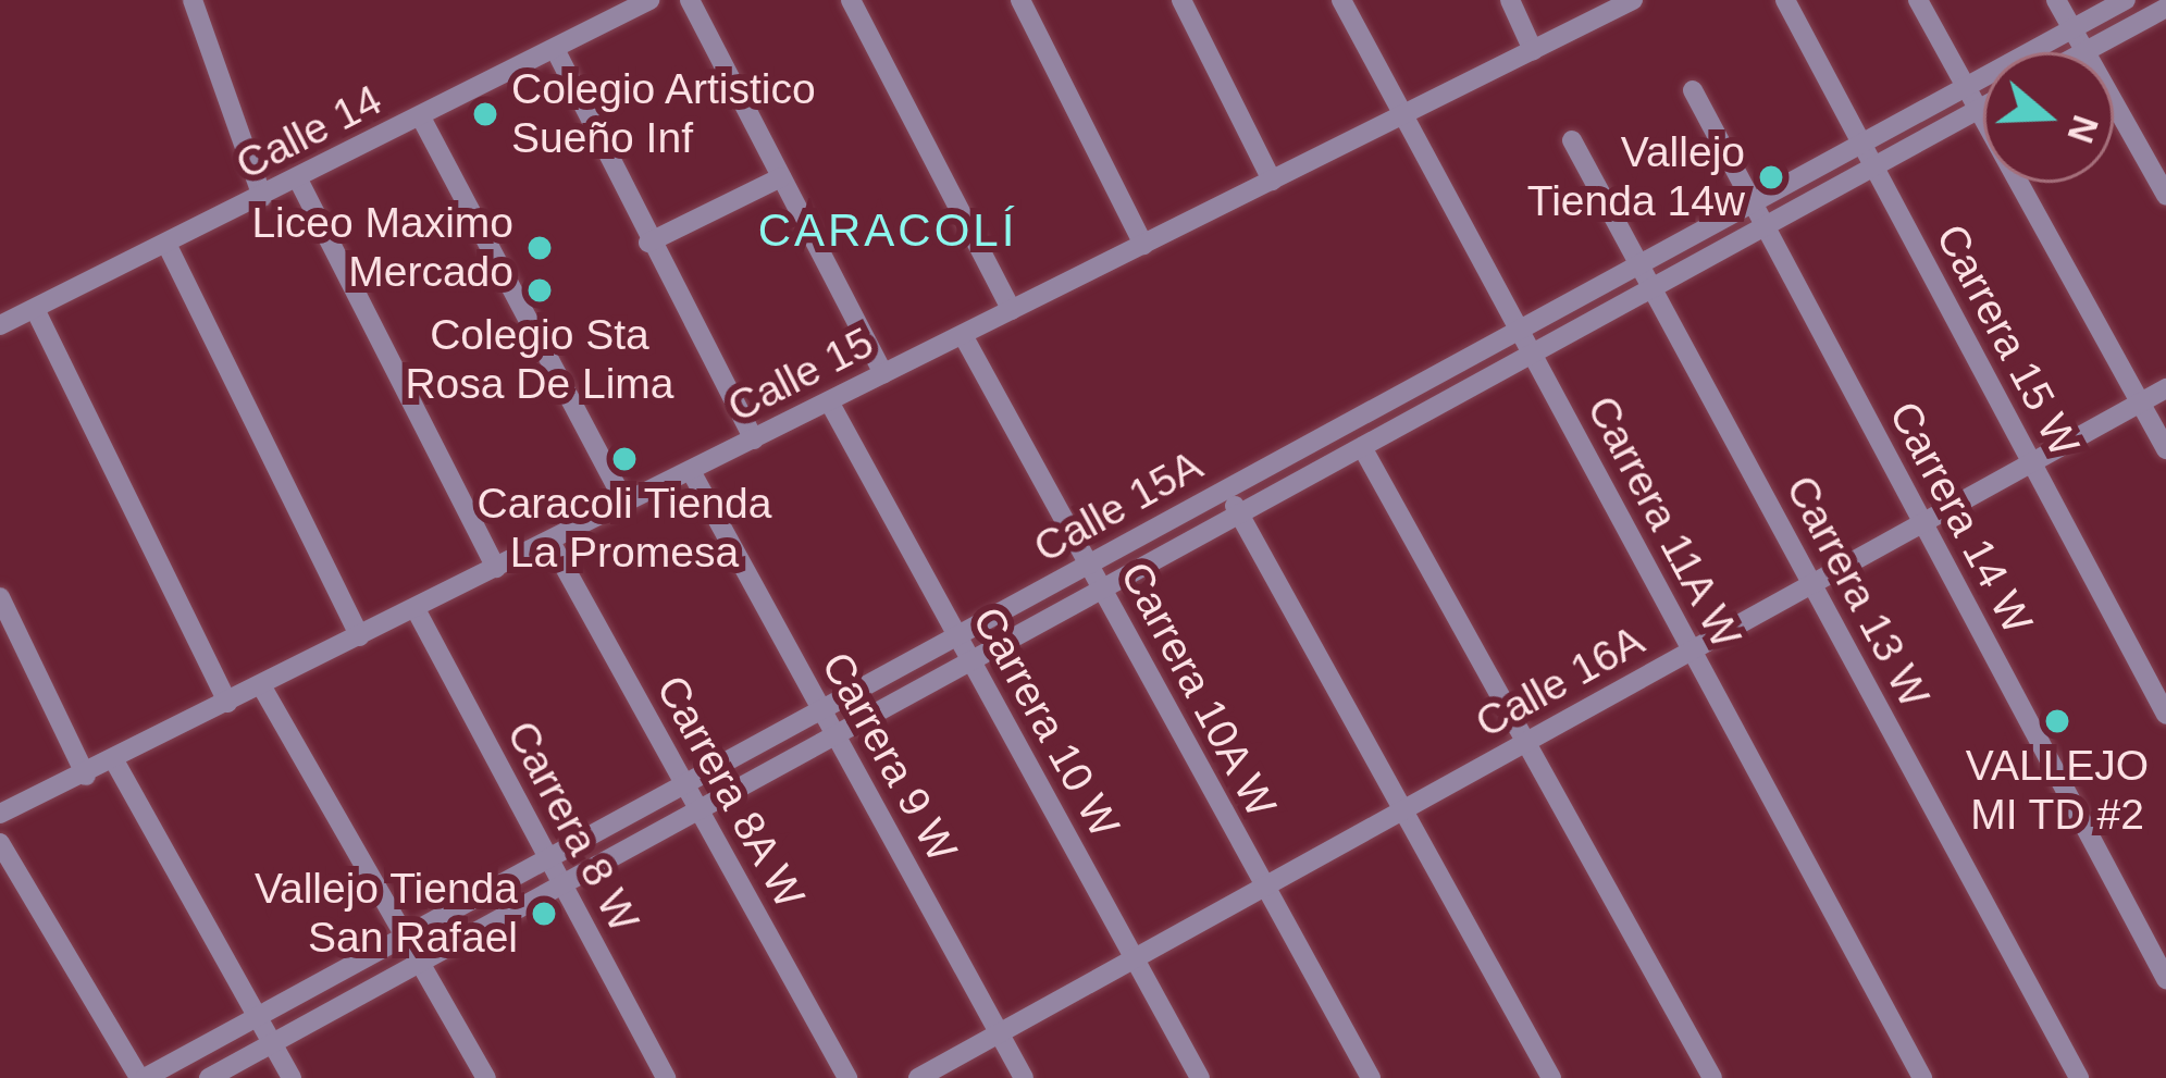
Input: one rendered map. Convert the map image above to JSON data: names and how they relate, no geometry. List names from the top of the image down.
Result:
{
  "streets": {
    "street": [
      "Calle 14",
      "Carrera 15 W",
      "Calle 15",
      "Calle 15A",
      "Carrera 14 W",
      "Carrera 11A W",
      "Carrera 13 W",
      "Calle 16A",
      "Carrera 10A W",
      "Carrera 10 W",
      "Carrera 9 W",
      "Carrera 8A W",
      "Carrera 8 W"
    ]
  },
  "crossings": [
    ["Carrera 15 W", "Calle 15A"],
    ["Carrera 15 W", "Calle 16A"],
    ["Calle 15", "Carrera 11A W"],
    ["Calle 15", "Carrera 10A W"],
    ["Calle 15", "Carrera 10 W"],
    ["Calle 15", "Carrera 9 W"],
    ["Calle 15", "Carrera 8A W"],
    ["Calle 15", "Carrera 8 W"],
    ["Calle 15A", "Carrera 14 W"],
    ["Calle 15A", "Carrera 11A W"],
    ["Calle 15A", "Carrera 13 W"],
    ["Calle 15A", "Carrera 10A W"],
    ["Calle 15A", "Carrera 10 W"],
    ["Calle 15A", "Carrera 9 W"],
    ["Calle 15A", "Carrera 8A W"],
    ["Calle 15A", "Carrera 8 W"],
    ["Carrera 14 W", "Calle 16A"],
    ["Carrera 11A W", "Calle 16A"],
    ["Carrera 13 W", "Calle 16A"],
    ["Calle 16A", "Carrera 10A W"],
    ["Calle 16A", "Carrera 10 W"],
    ["Calle 16A", "Carrera 9 W"]
  ],
  "districts": ["CARACOLÍ"],
  "places": [
    "Colegio Artistico Sueño Inf",
    "Vallejo Tienda 14w",
    "Liceo Maximo Mercado",
    "Colegio Sta Rosa De Lima",
    "Caracoli Tienda La Promesa",
    "VALLEJO MI TD #2",
    "Vallejo Tienda San Rafael"
  ],
  "north": "right"
}
